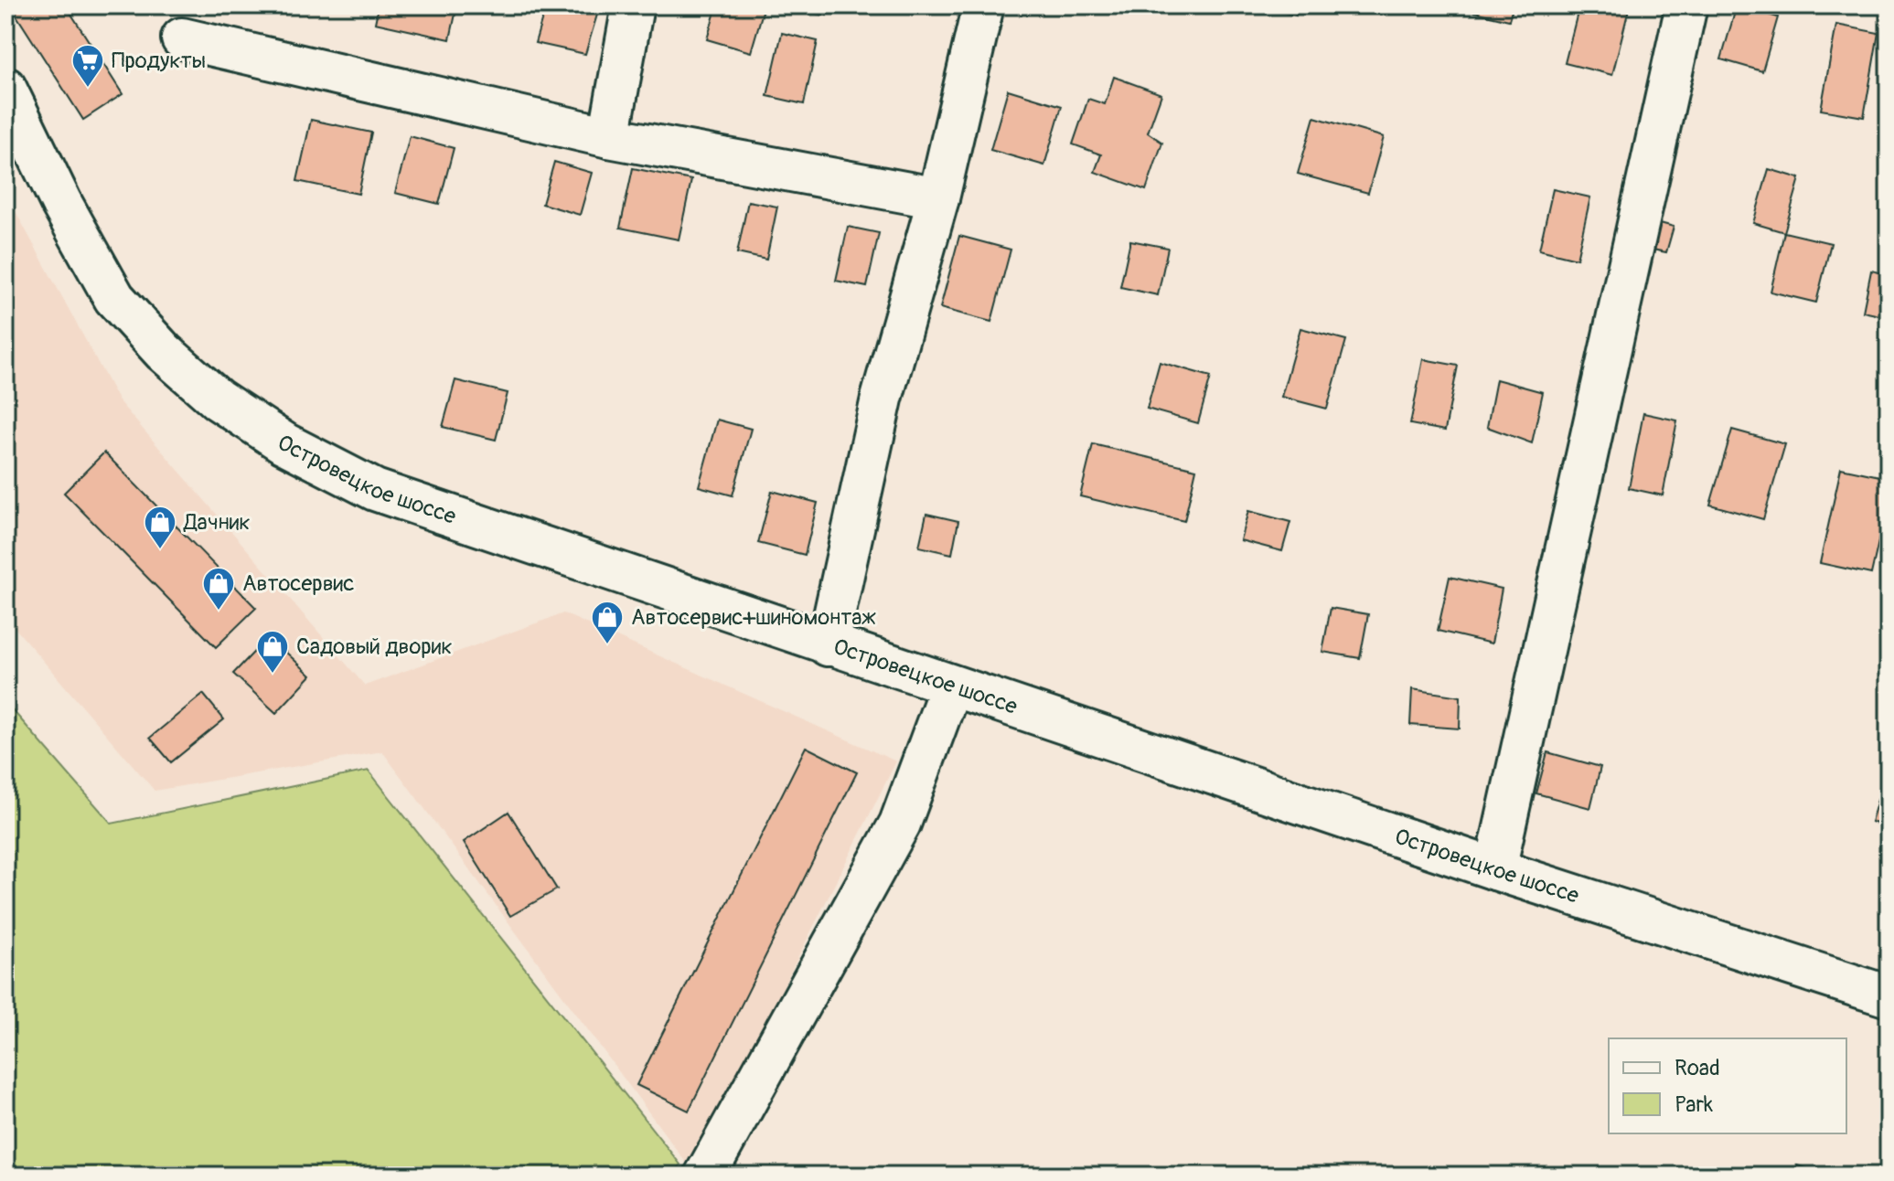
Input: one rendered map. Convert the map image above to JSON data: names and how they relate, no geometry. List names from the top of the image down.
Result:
{
  "streets": {
    "street": ["Островецкое шоссе"]
  },
  "places": {
    "supermarket": ["Продукты"],
    "shop": [
      "Дачник",
      "Автосервис",
      "Автосервис+шиномонтаж",
      "Садовый дворик"
    ]
  },
  "legend": ["Road", "Park"]
}
